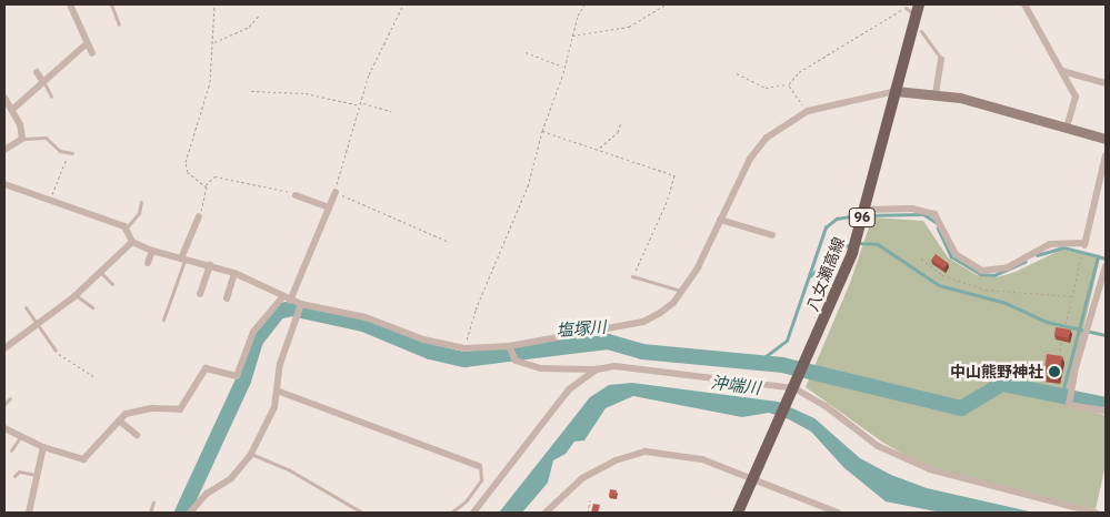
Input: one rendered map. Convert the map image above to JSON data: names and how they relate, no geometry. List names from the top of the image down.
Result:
{
  "streets": {
    "main road": ["96", "八女瀬高線"]
  },
  "water": ["塩塚川", "沖端川"],
  "places": ["中山熊野神社"]
}
